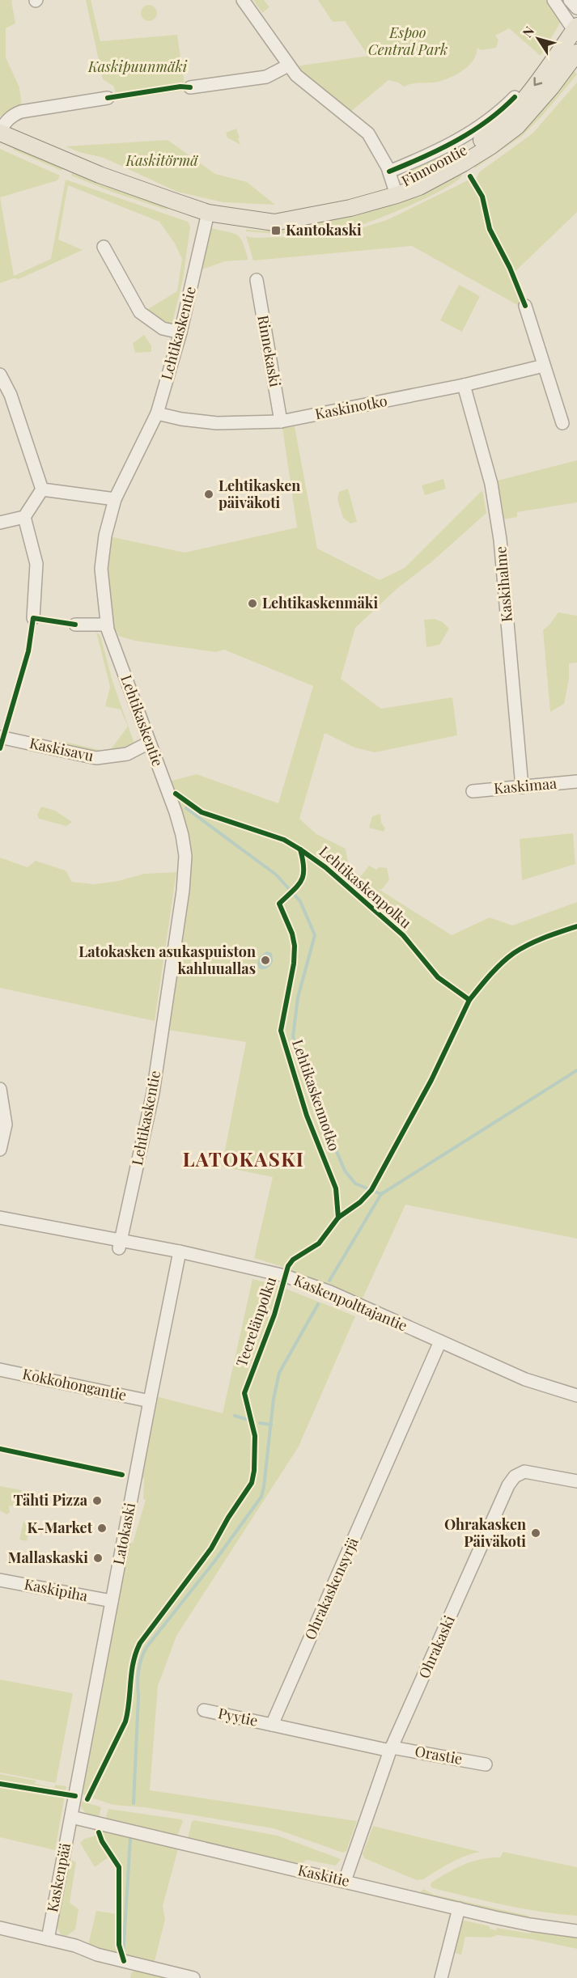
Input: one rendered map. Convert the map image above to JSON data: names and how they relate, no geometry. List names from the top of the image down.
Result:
{
  "streets": {
    "main road": ["Finnoontie"],
    "street": [
      "Lehtikaskentie",
      "Rinnekaski",
      "Kaskinotko",
      "Kaskihalme",
      "Kaskisavu",
      "Kaskimaa",
      "Kaskenpolttajantie",
      "Kokkohongantie",
      "Latokaski",
      "Ohrakaskensyrjä",
      "Kaskipiha",
      "Ohrakaski",
      "Pyytie",
      "Orastie",
      "Kaskitie",
      "Kaskenpää"
    ],
    "cycle path": ["Lehtikaskenpolku", "Lehtikaskennotko", "Teerelänpolku"]
  },
  "crossings": [
    ["Finnoontie", "Lehtikaskentie"],
    ["Lehtikaskentie", "Kaskinotko"],
    ["Lehtikaskentie", "Kaskisavu"],
    ["Lehtikaskentie", "Kaskenpolttajantie"],
    ["Rinnekaski", "Kaskinotko"],
    ["Kaskinotko", "Kaskihalme"],
    ["Kaskihalme", "Kaskimaa"],
    ["Kaskenpolttajantie", "Latokaski"],
    ["Kaskenpolttajantie", "Ohrakaskensyrjä"],
    ["Kokkohongantie", "Latokaski"],
    ["Latokaski", "Kaskipiha"],
    ["Latokaski", "Kaskitie"],
    ["Latokaski", "Kaskenpää"],
    ["Ohrakaskensyrjä", "Pyytie"],
    ["Ohrakaski", "Orastie"],
    ["Ohrakaski", "Kaskitie"],
    ["Kaskitie", "Kaskenpää"]
  ],
  "districts": ["LATOKASKI"],
  "parks": ["Espoo Central Park", "Kaskipuunmäki", "Kaskitörmä"],
  "places": {
    "transit": ["Kantokaski"],
    "other": [
      "Lehtikasken päiväkoti",
      "Lehtikaskenmäki",
      "Latokasken asukaspuiston kahluuallas",
      "Tähti Pizza",
      "K-Market",
      "Ohrakasken Päiväkoti",
      "Mallaskaski"
    ]
  },
  "north": "top left"
}
